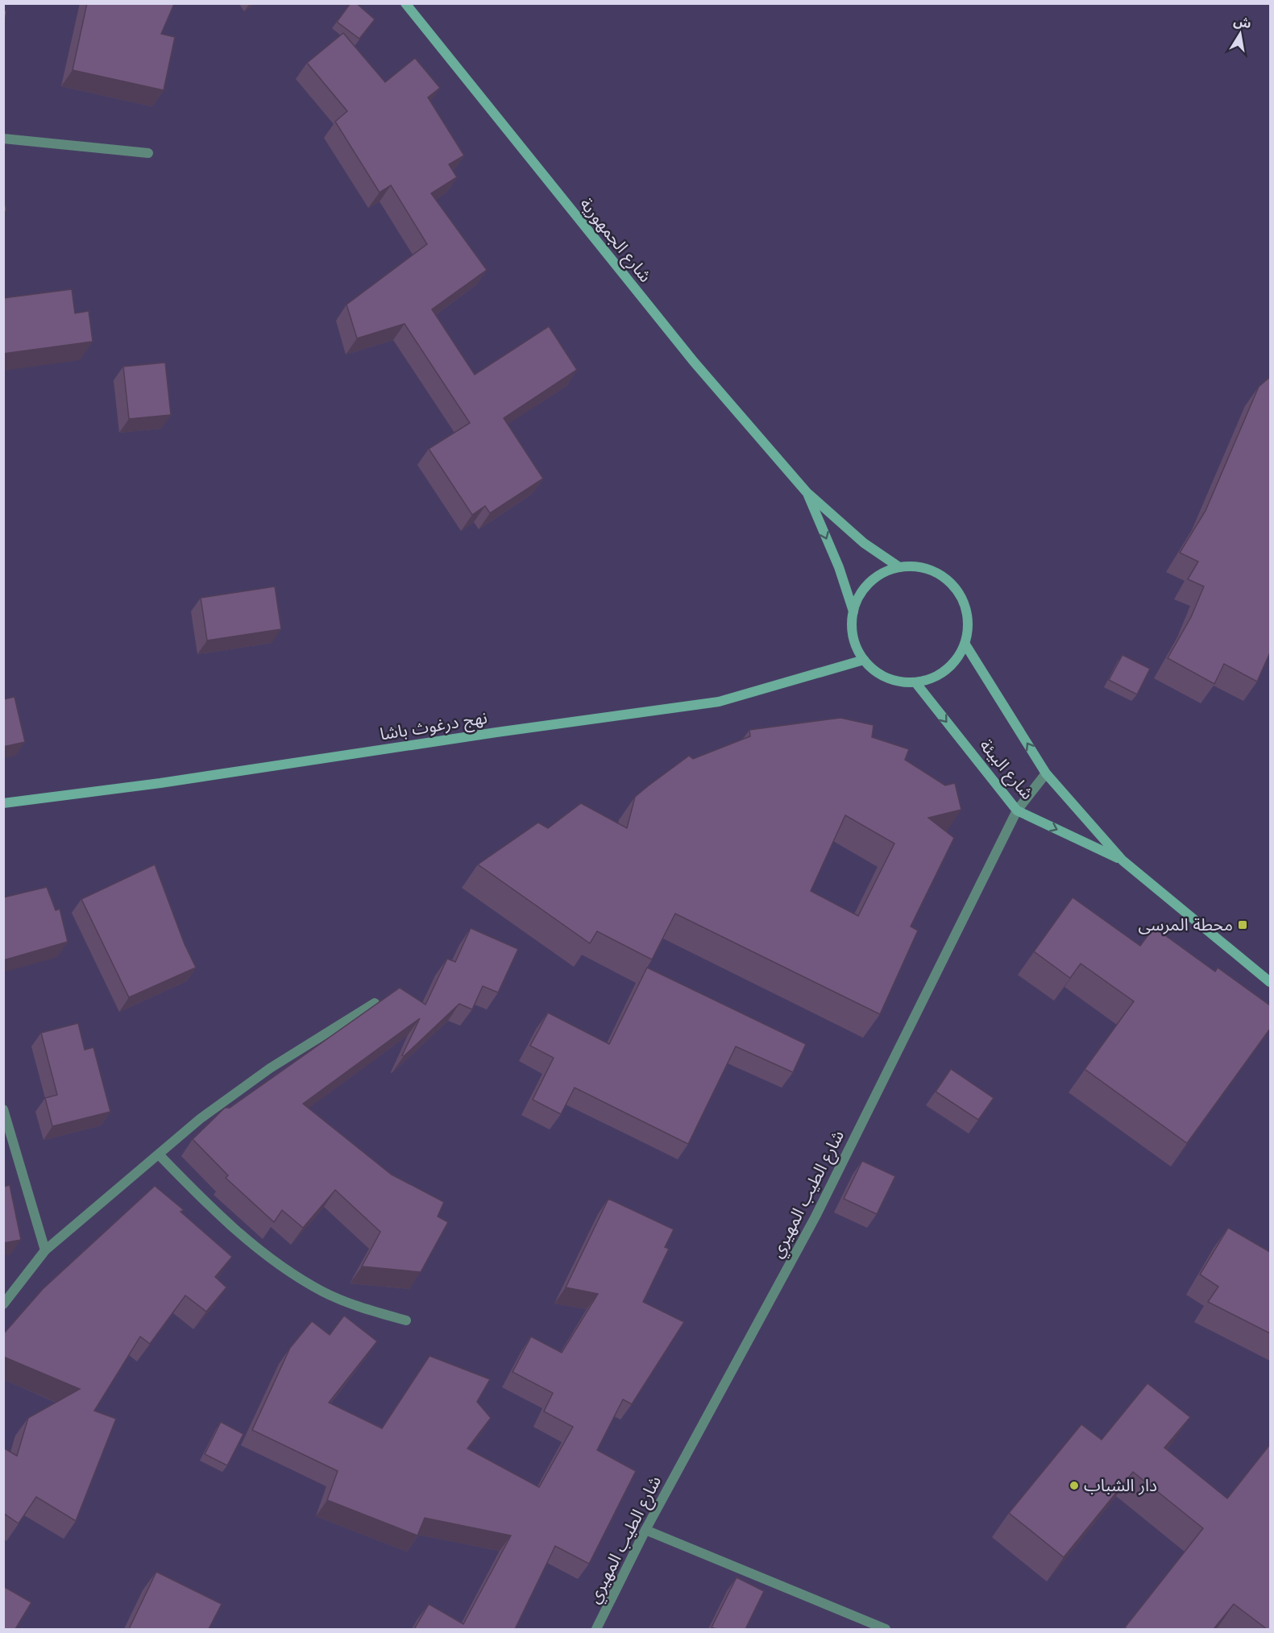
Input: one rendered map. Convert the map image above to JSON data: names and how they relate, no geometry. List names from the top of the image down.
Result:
{
  "streets": {
    "main road": ["شارع الجمهورية", "نهج درغوث باشا", "شارع البيئة"],
    "street": ["شارع الطيب المهيري"]
  },
  "crossings": [
    ["شارع الجمهورية", "نهج درغوث باشا"],
    ["شارع الجمهورية", "شارع البيئة"],
    ["نهج درغوث باشا", "شارع البيئة"],
    ["شارع البيئة", "شارع الطيب المهيري"]
  ],
  "places": {
    "transit": ["محطة المرسى"],
    "other": ["دار الشباب"]
  },
  "north": "top"
}
